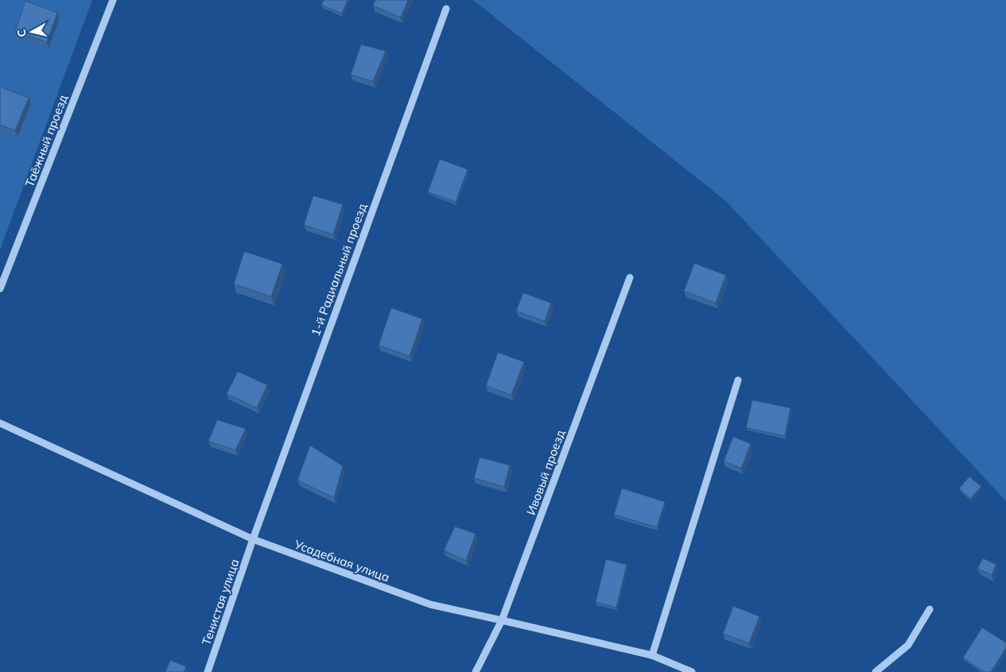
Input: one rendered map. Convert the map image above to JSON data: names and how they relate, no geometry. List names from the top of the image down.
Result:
{
  "streets": {
    "street": [
      "Таёжный проезд",
      "1-й Радиальный проезд",
      "Ивовый проезд",
      "Усадебная улица",
      "Тенистая улица"
    ]
  },
  "crossings": [
    ["1-й Радиальный проезд", "Усадебная улица"],
    ["1-й Радиальный проезд", "Тенистая улица"],
    ["Ивовый проезд", "Усадебная улица"],
    ["Усадебная улица", "Тенистая улица"]
  ],
  "north": "left"
}
